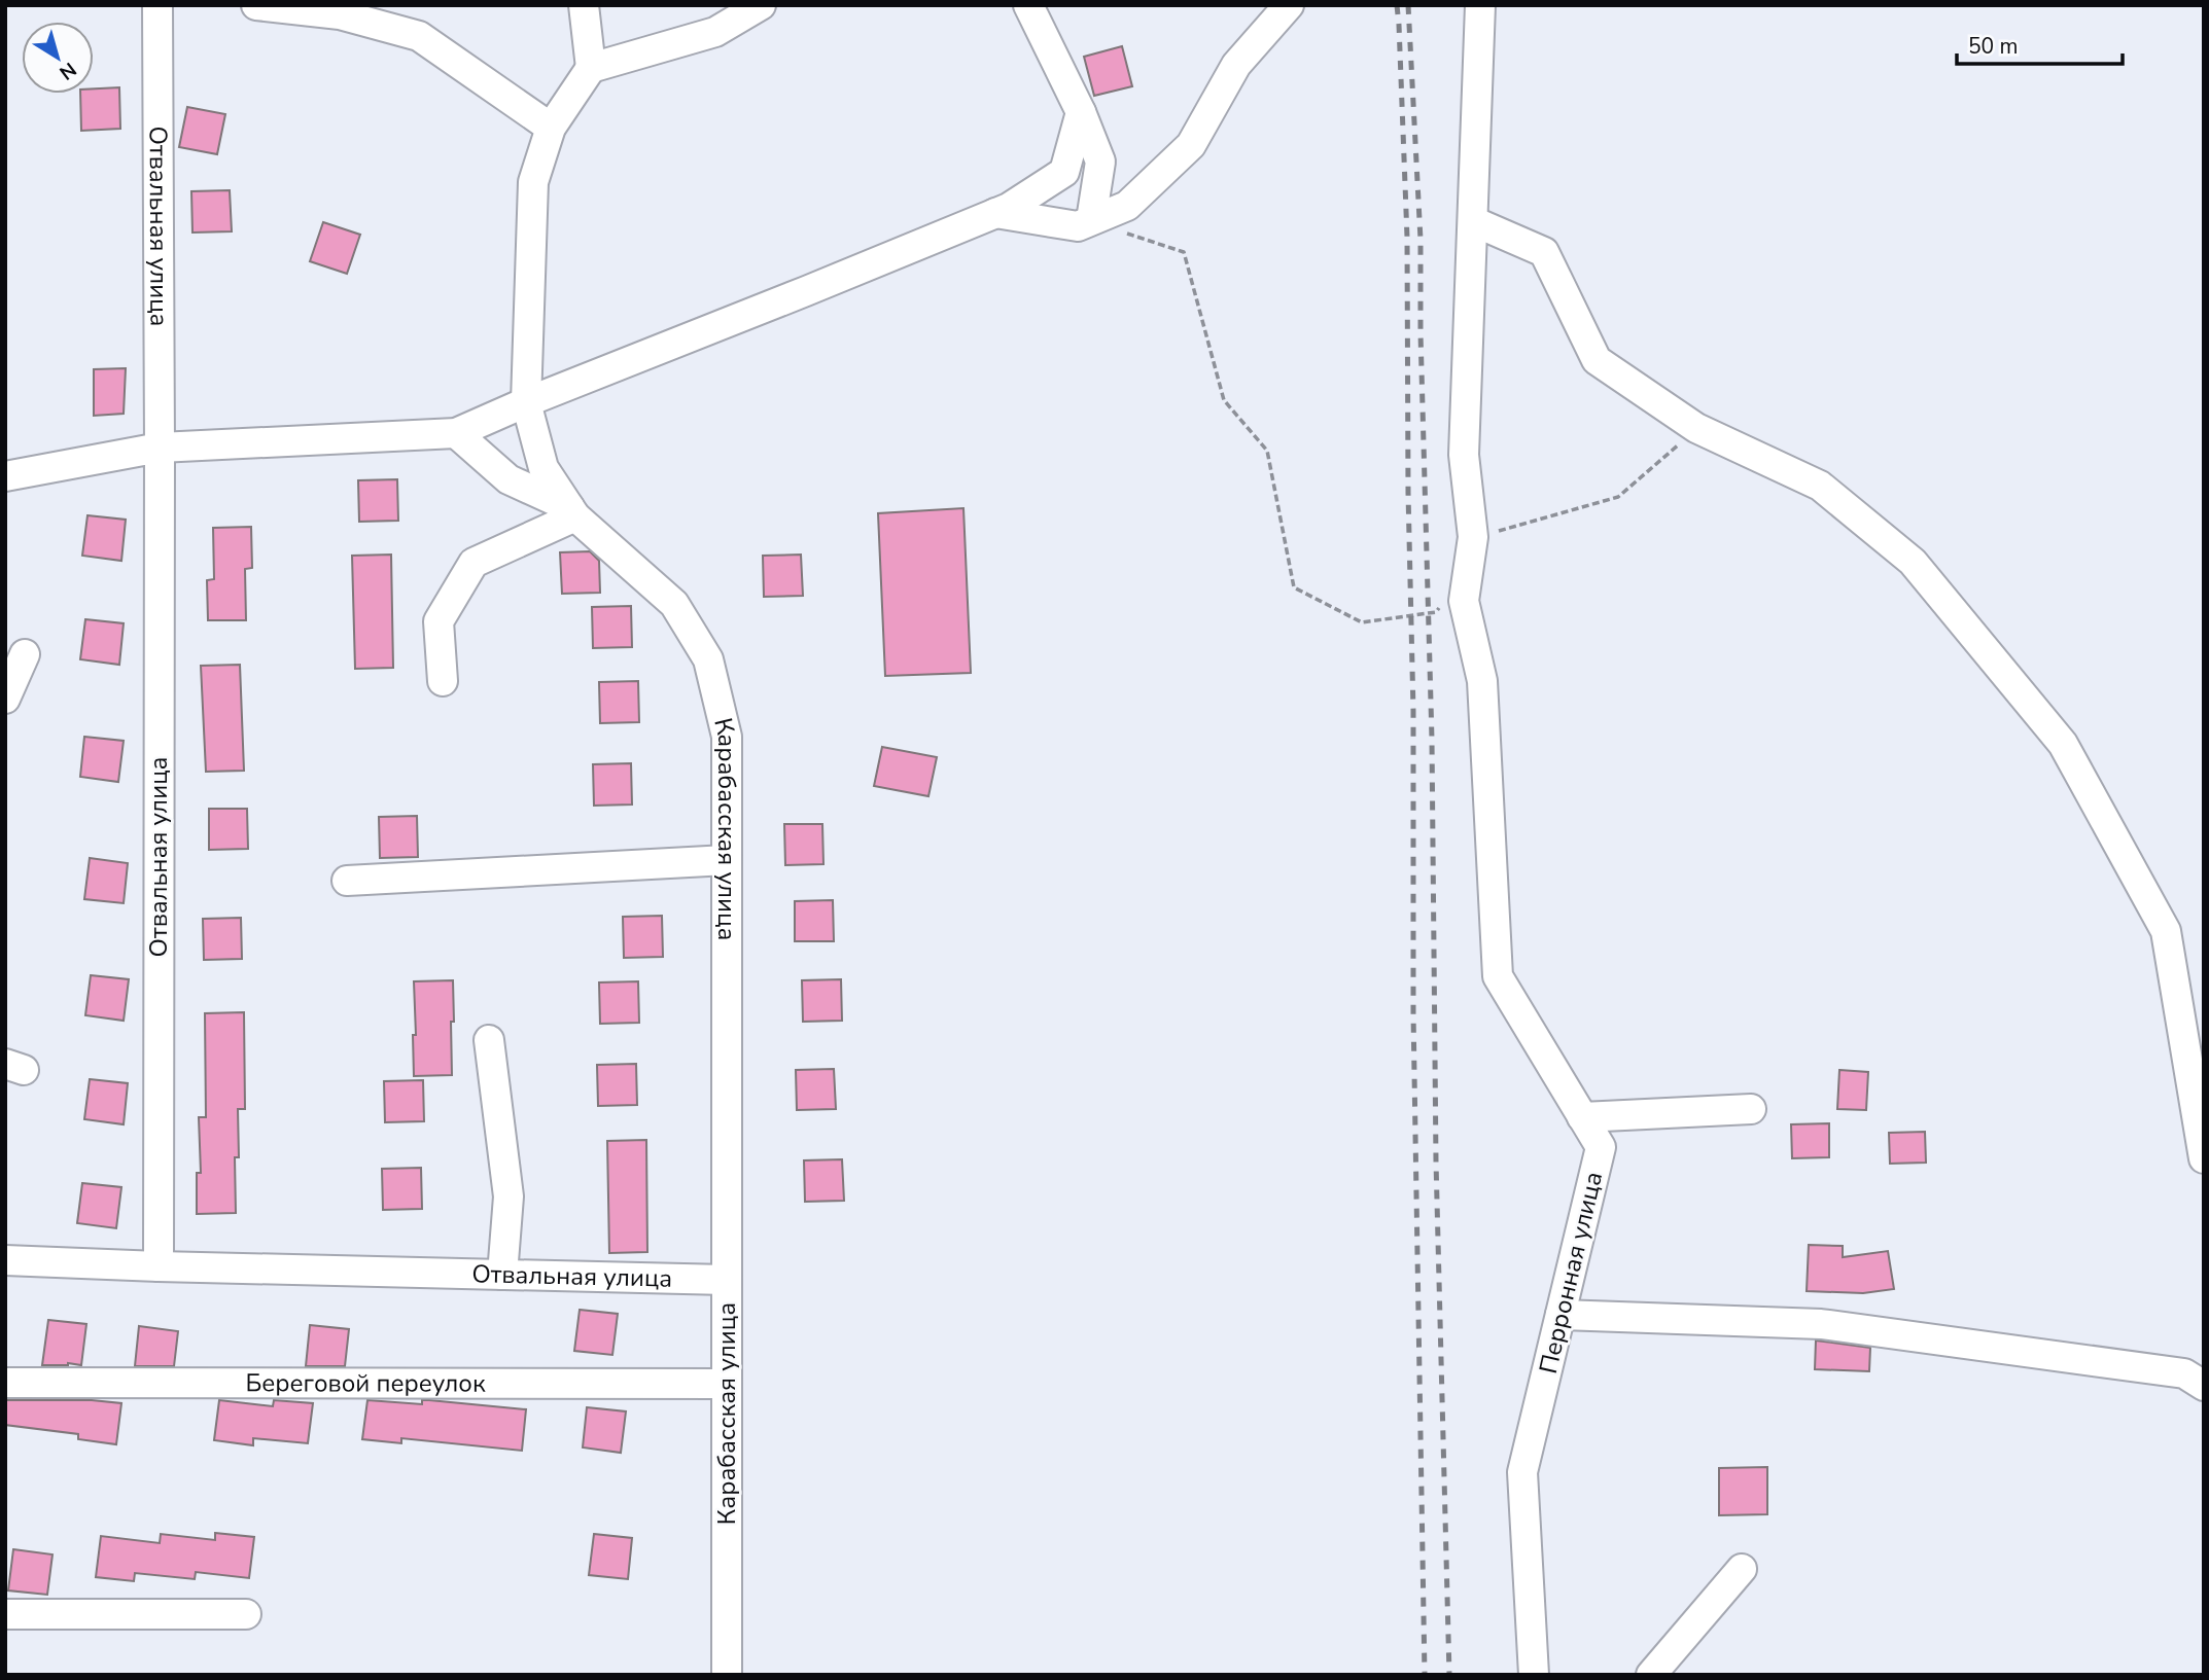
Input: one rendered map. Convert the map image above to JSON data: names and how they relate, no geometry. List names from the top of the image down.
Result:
{
  "streets": {
    "street": [
      "Отвальная улица",
      "Карабасская улица",
      "Перронная улица",
      "Береговой переулок"
    ]
  },
  "crossings": [
    ["Отвальная улица", "Карабасская улица"],
    ["Карабасская улица", "Береговой переулок"]
  ],
  "scale_bar": "50 m",
  "north": "bottom right"
}
